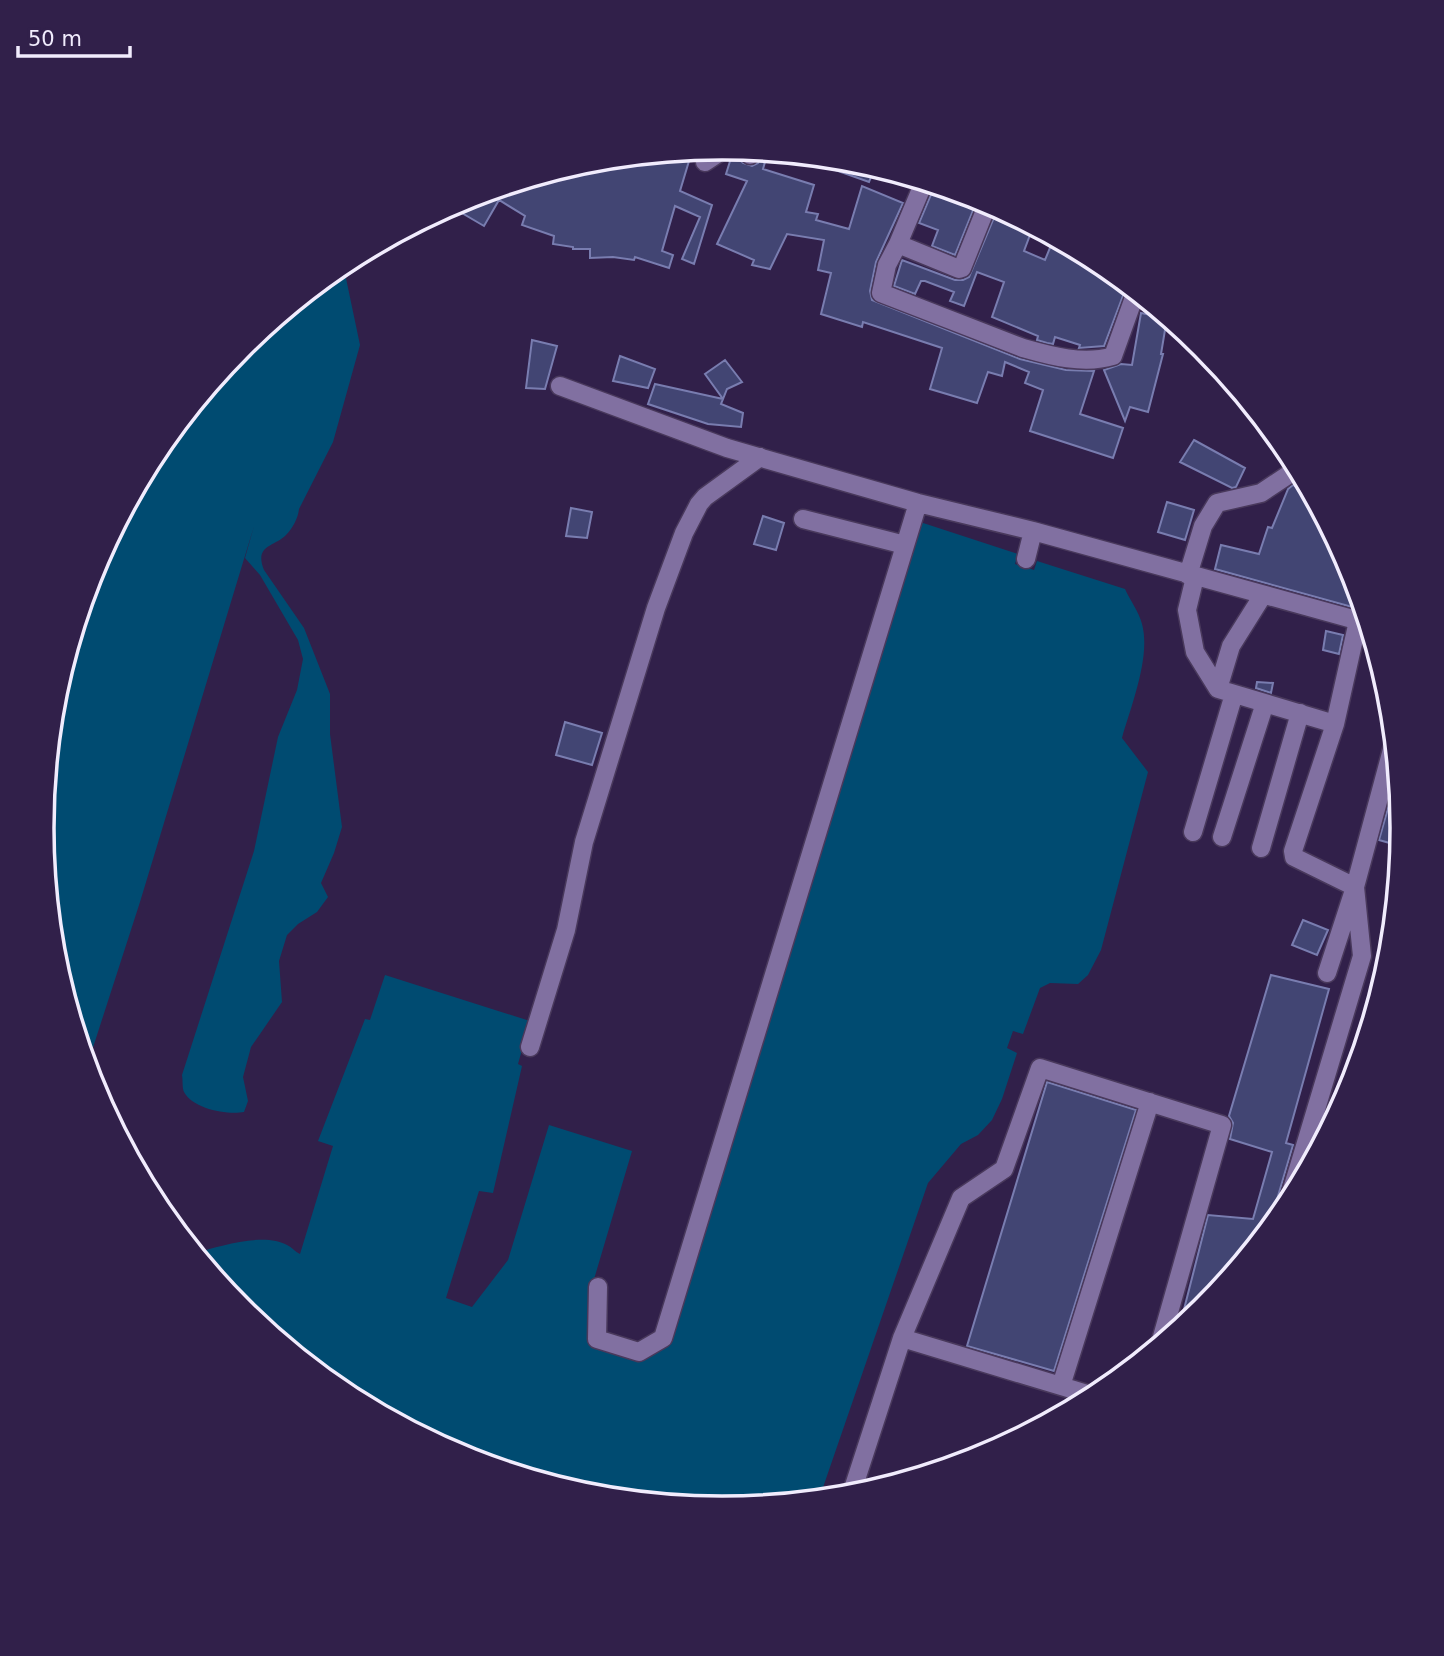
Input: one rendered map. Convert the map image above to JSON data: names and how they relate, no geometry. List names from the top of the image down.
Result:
{
  "scale_bar": "50 m"
}
